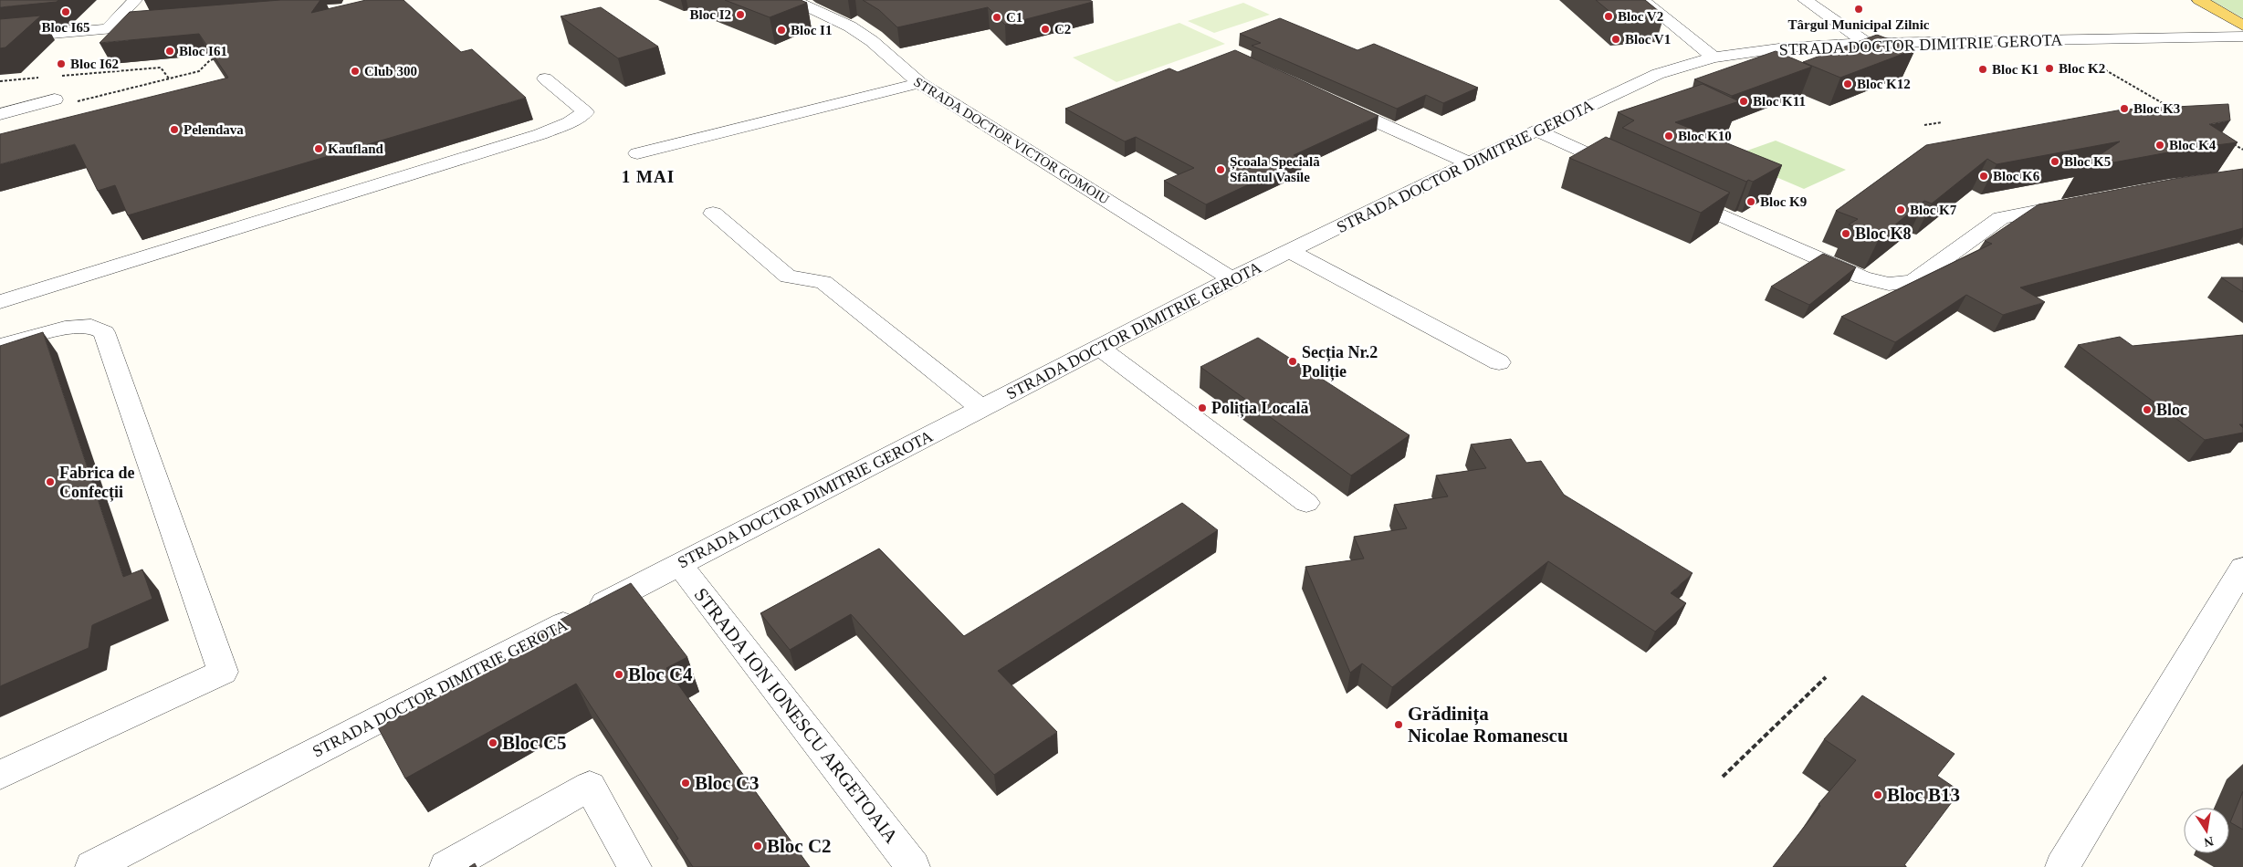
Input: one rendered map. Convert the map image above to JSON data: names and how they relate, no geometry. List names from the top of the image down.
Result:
{
  "streets": {
    "street": ["STRADA DOCTOR DIMITRIE GEROTA", "STRADA DOCTOR VICTOR GOMOIU", "STRADA ION IONESCU ARGETOAIA"]
  },
  "crossings": [
    ["STRADA DOCTOR DIMITRIE GEROTA", "STRADA DOCTOR VICTOR GOMOIU"],
    ["STRADA DOCTOR DIMITRIE GEROTA", "STRADA ION IONESCU ARGETOAIA"]
  ],
  "districts": ["1 MAI"],
  "places": [
    "Târgul Municipal Zilnic",
    "Bloc I65",
    "Bloc I2",
    "Bloc V2",
    "C1",
    "C2",
    "Bloc I1",
    "Bloc V1",
    "Bloc I61",
    "Bloc I62",
    "Bloc K2",
    "Bloc K1",
    "Club 300",
    "Bloc K12",
    "Bloc K11",
    "Bloc K3",
    "Pelendava",
    "Bloc K10",
    "Bloc K4",
    "Kaufland",
    "Bloc K5",
    "Școala Specială Sfântul Vasile",
    "Bloc K6",
    "Bloc K9",
    "Bloc K7",
    "Bloc K8",
    "Secția Nr.2 Poliție",
    "Poliția Locală",
    "Bloc",
    "Fabrica de Confecții",
    "Bloc C4",
    "Grădinița Nicolae Romanescu",
    "Bloc C5",
    "Bloc C3",
    "Bloc B13",
    "Bloc C2"
  ],
  "north": "bottom"
}
